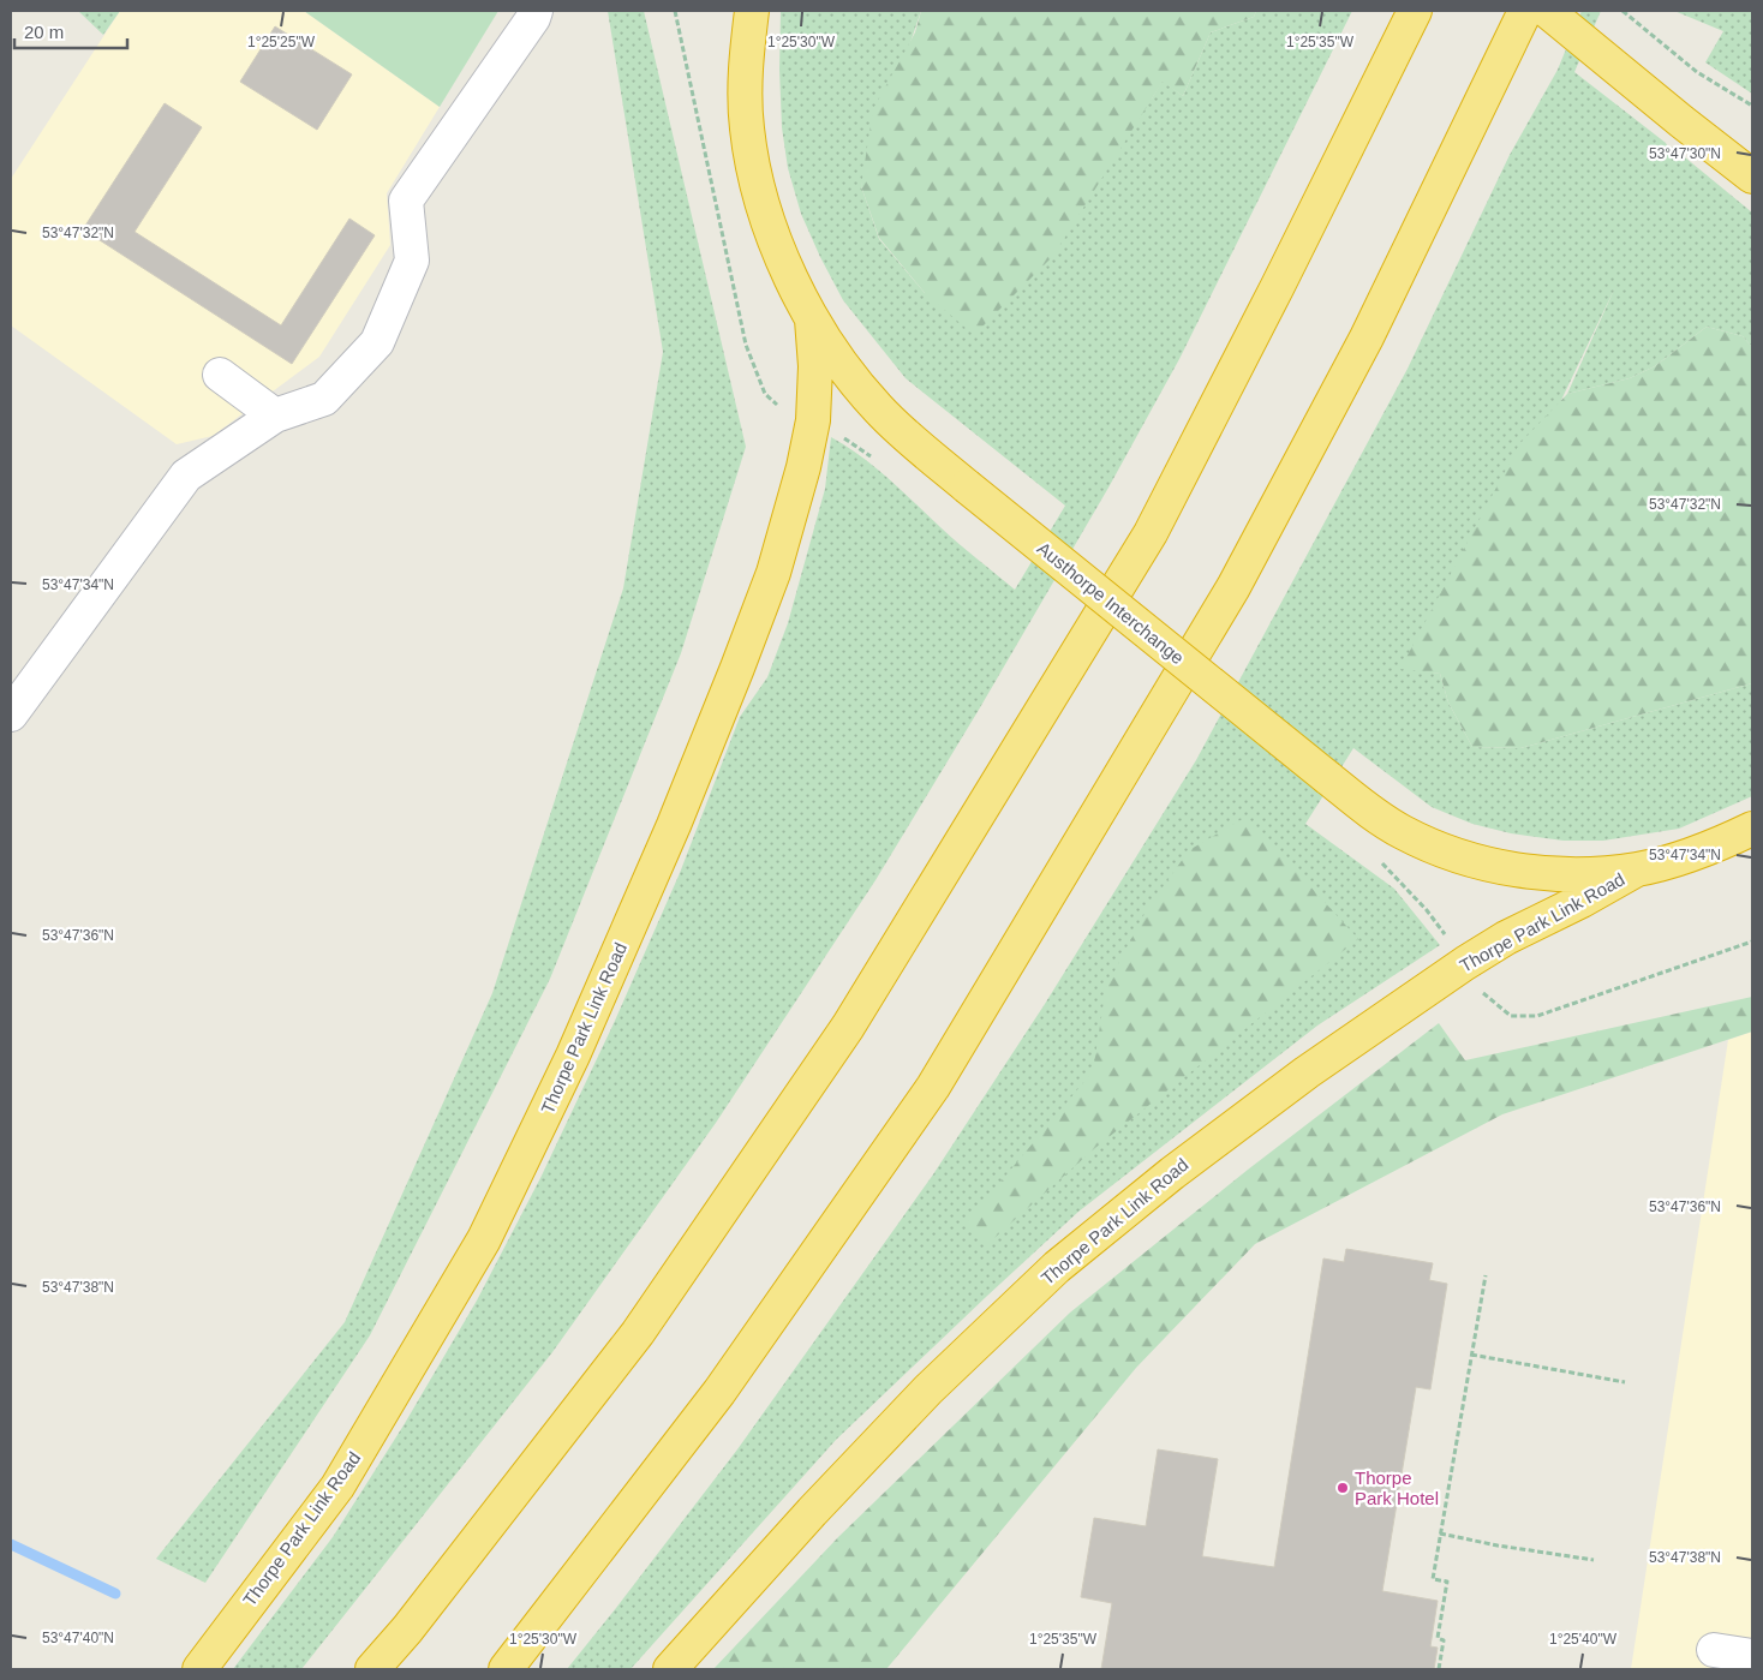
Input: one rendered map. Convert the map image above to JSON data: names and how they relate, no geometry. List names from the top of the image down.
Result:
{
  "streets": {
    "highway": ["Austhorpe Interchange", "Thorpe Park Link Road"]
  },
  "crossings": [
    ["Austhorpe Interchange", "Thorpe Park Link Road"]
  ],
  "places": ["Thorpe Park Hotel"],
  "scale_bar": "20 m",
  "coordinates": [
    "1°25'25\"W",
    "1°25'30\"W",
    "1°25'35\"W",
    "53°47'30\"N",
    "53°47'32\"N",
    "53°47'34\"N",
    "53°47'36\"N",
    "53°47'38\"N",
    "53°47'40\"N",
    "1°25'40\"W"
  ]
}
